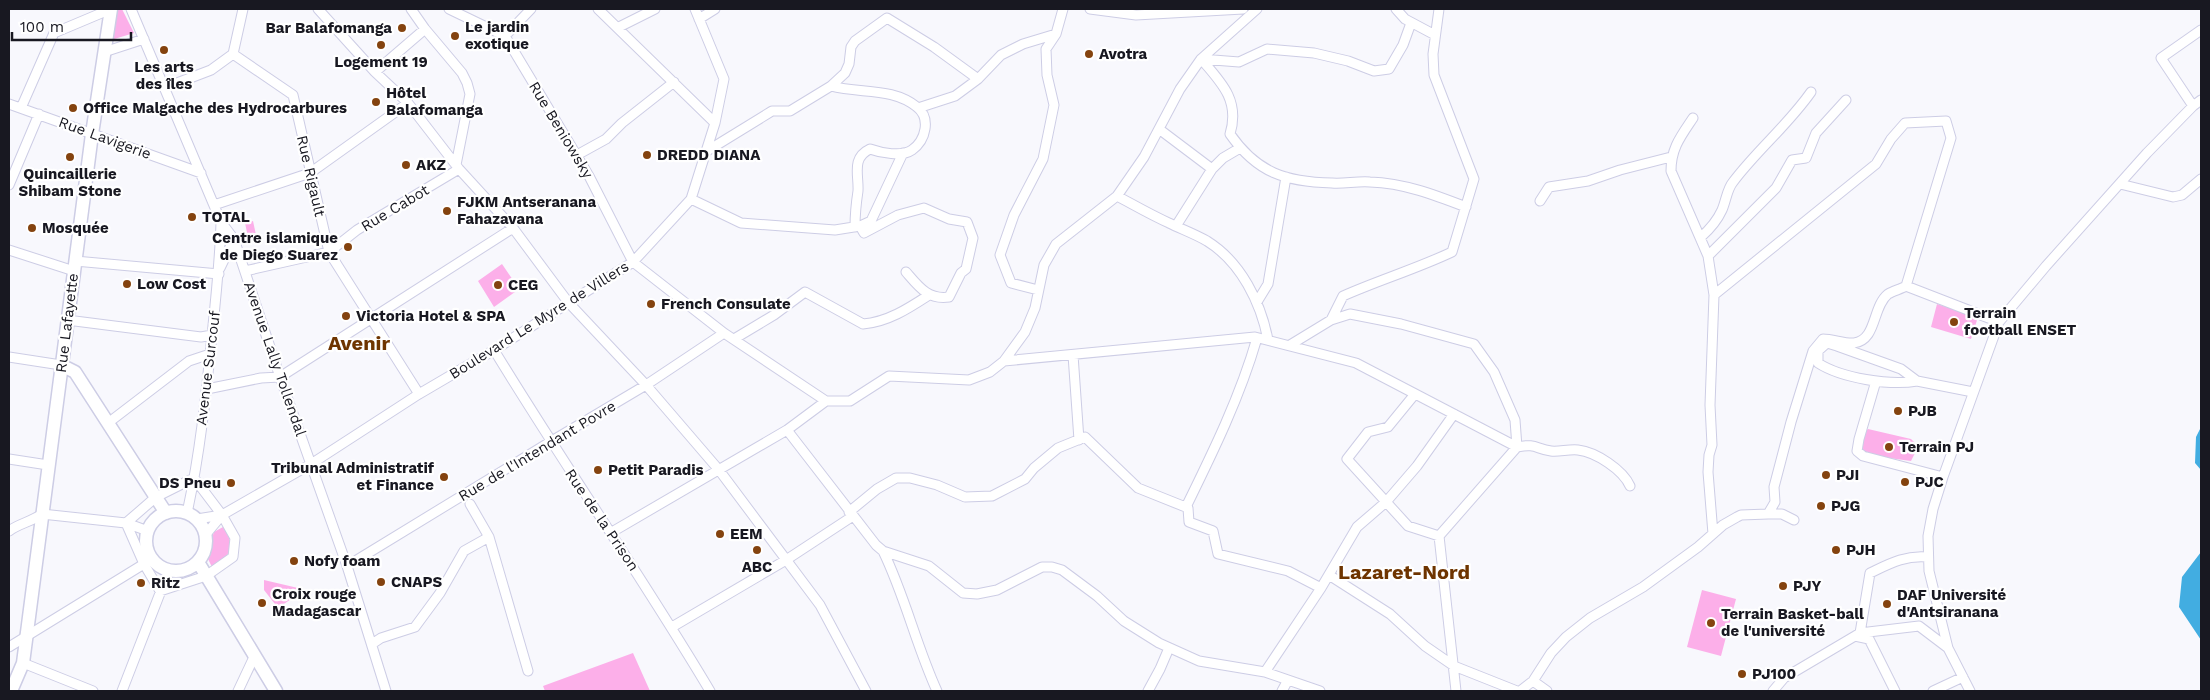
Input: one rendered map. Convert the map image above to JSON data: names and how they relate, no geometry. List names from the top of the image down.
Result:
{
  "streets": {
    "main road": ["Rue Lafayette"],
    "street": [
      "Rue Beniowsky",
      "Rue Lavigerie",
      "Rue Rigault",
      "Rue Cabot",
      "Boulevard Le Myre de Villers",
      "Avenue Lally Tollendal",
      "Avenue Surcouf",
      "Rue de l'Intendant Povre",
      "Rue de la Prison"
    ]
  },
  "crossings": [
    ["Rue Beniowsky", "Boulevard Le Myre de Villers"],
    ["Rue Beniowsky", "Rue de l'Intendant Povre"],
    ["Rue Lavigerie", "Rue Lafayette"],
    ["Rue Lavigerie", "Avenue Lally Tollendal"],
    ["Rue Rigault", "Rue Cabot"],
    ["Rue Rigault", "Boulevard Le Myre de Villers"],
    ["Rue Cabot", "Avenue Lally Tollendal"],
    ["Boulevard Le Myre de Villers", "Avenue Lally Tollendal"],
    ["Boulevard Le Myre de Villers", "Avenue Surcouf"],
    ["Boulevard Le Myre de Villers", "Rue de la Prison"],
    ["Avenue Lally Tollendal", "Avenue Surcouf"],
    ["Avenue Lally Tollendal", "Rue de l'Intendant Povre"],
    ["Rue de l'Intendant Povre", "Rue de la Prison"]
  ],
  "districts": ["Avenir", "Lazaret-Nord"],
  "places": [
    "Bar Balafomanga",
    "Le jardin exotique",
    "Logement 19",
    "Les arts des îles",
    "Avotra",
    "Hôtel Balafomanga",
    "Office Malgache des Hydrocarbures",
    "DREDD DIANA",
    "Quincaillerie Shibam Stone",
    "AKZ",
    "FJKM Antseranana Fahazavana",
    "TOTAL",
    "Mosquée",
    "Centre islamique de Diego Suarez",
    "Low Cost",
    "CEG",
    "French Consulate",
    "Victoria Hotel & SPA",
    "Terrain football ENSET",
    "PJB",
    "Terrain PJ",
    "Petit Paradis",
    "PJI",
    "Tribunal Administratif et Finance",
    "PJC",
    "DS Pneu",
    "PJG",
    "EEM",
    "ABC",
    "PJH",
    "Nofy foam",
    "CNAPS",
    "Ritz",
    "PJY",
    "Croix rouge Madagascar",
    "DAF Université d'Antsiranana",
    "Terrain Basket-ball de l'université",
    "PJ100"
  ],
  "scale_bar": "100 m"
}
